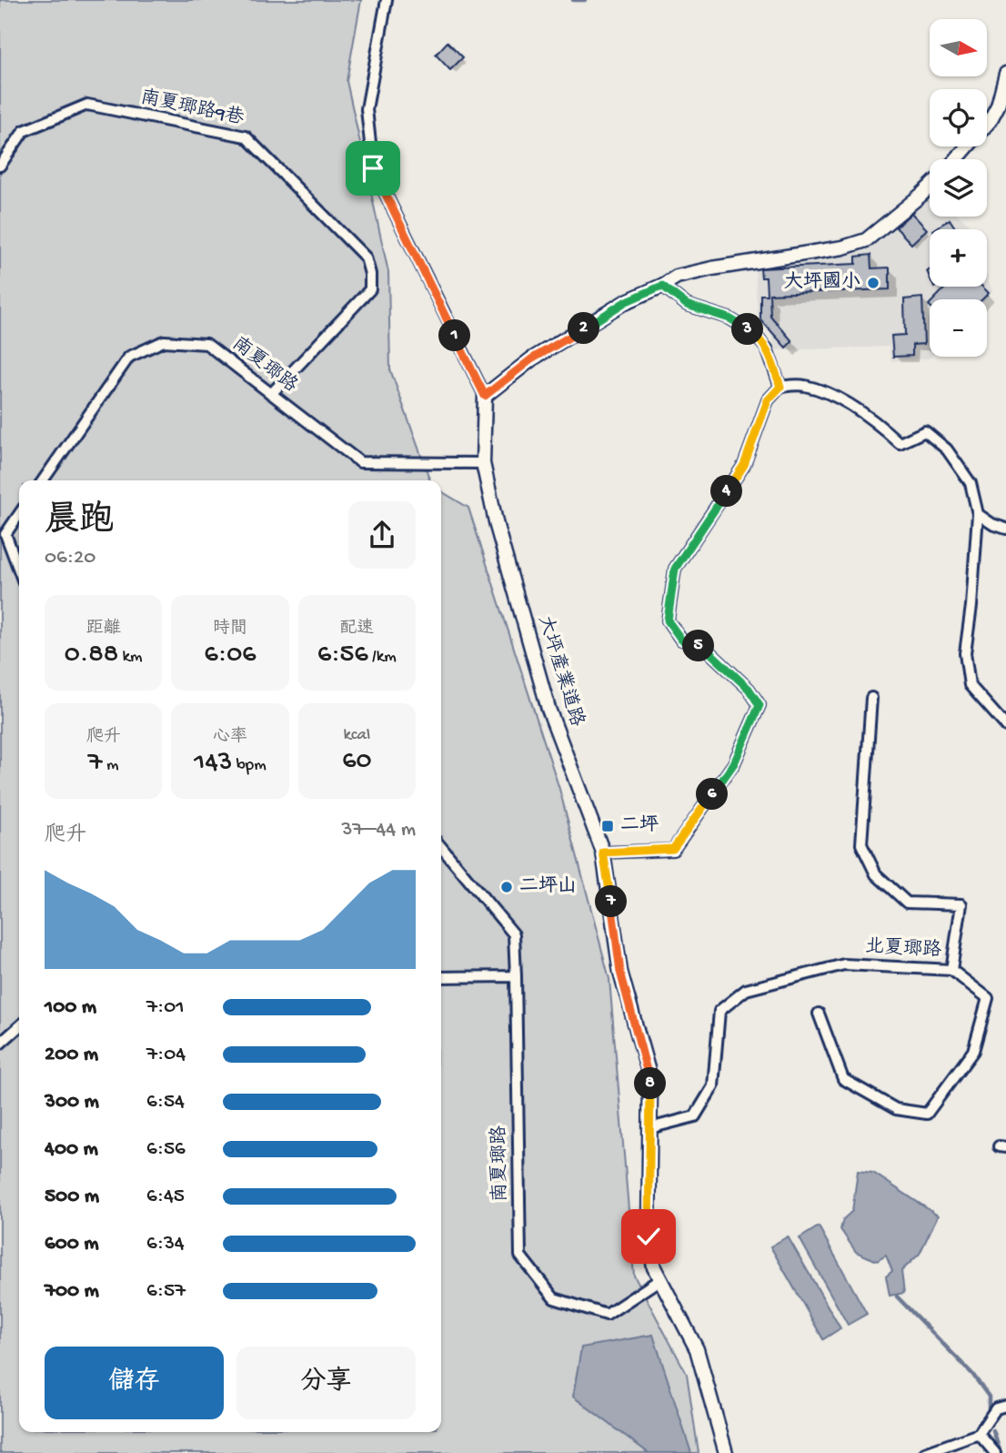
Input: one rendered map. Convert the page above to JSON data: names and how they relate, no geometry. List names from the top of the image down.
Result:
{
  "streets": {
    "street": [
      "南夏瑯路9巷",
      "南夏瑯路",
      "大坪產業道路",
      "北夏瑯路"
    ]
  },
  "crossings": [
    ["南夏瑯路9巷", "南夏瑯路"],
    ["南夏瑯路", "大坪產業道路"],
    ["大坪產業道路", "北夏瑯路"]
  ],
  "places": {
    "other": ["大坪國小", "二坪山"],
    "transit": ["二坪"]
  },
  "north": "right",
  "page": {
    "map_buttons": ["+", "−"],
    "pins": [
      "2",
      "3",
      "1",
      "4",
      "5",
      "6",
      "7",
      "8"
    ],
    "heading": ["晨跑", "06:20"],
    "stats": [
      ["距離", "0.88 km"],
      ["時間", "6:06"],
      ["配速", "6:56 /km"],
      ["爬升", "7 m"],
      ["心率", "143 bpm"],
      ["kcal", "60"]
    ],
    "chart": ["爬升", "37–44 m"],
    "list": [
      {
        "name": "100 m",
        "note": "7:01"
      },
      {
        "name": "200 m",
        "note": "7:04"
      },
      {
        "name": "300 m",
        "note": "6:54"
      },
      {
        "name": "400 m",
        "note": "6:56"
      },
      {
        "name": "500 m",
        "note": "6:45"
      },
      {
        "name": "600 m",
        "note": "6:34"
      },
      {
        "name": "700 m",
        "note": "6:57"
      }
    ],
    "buttons": ["儲存", "分享"]
  }
}
